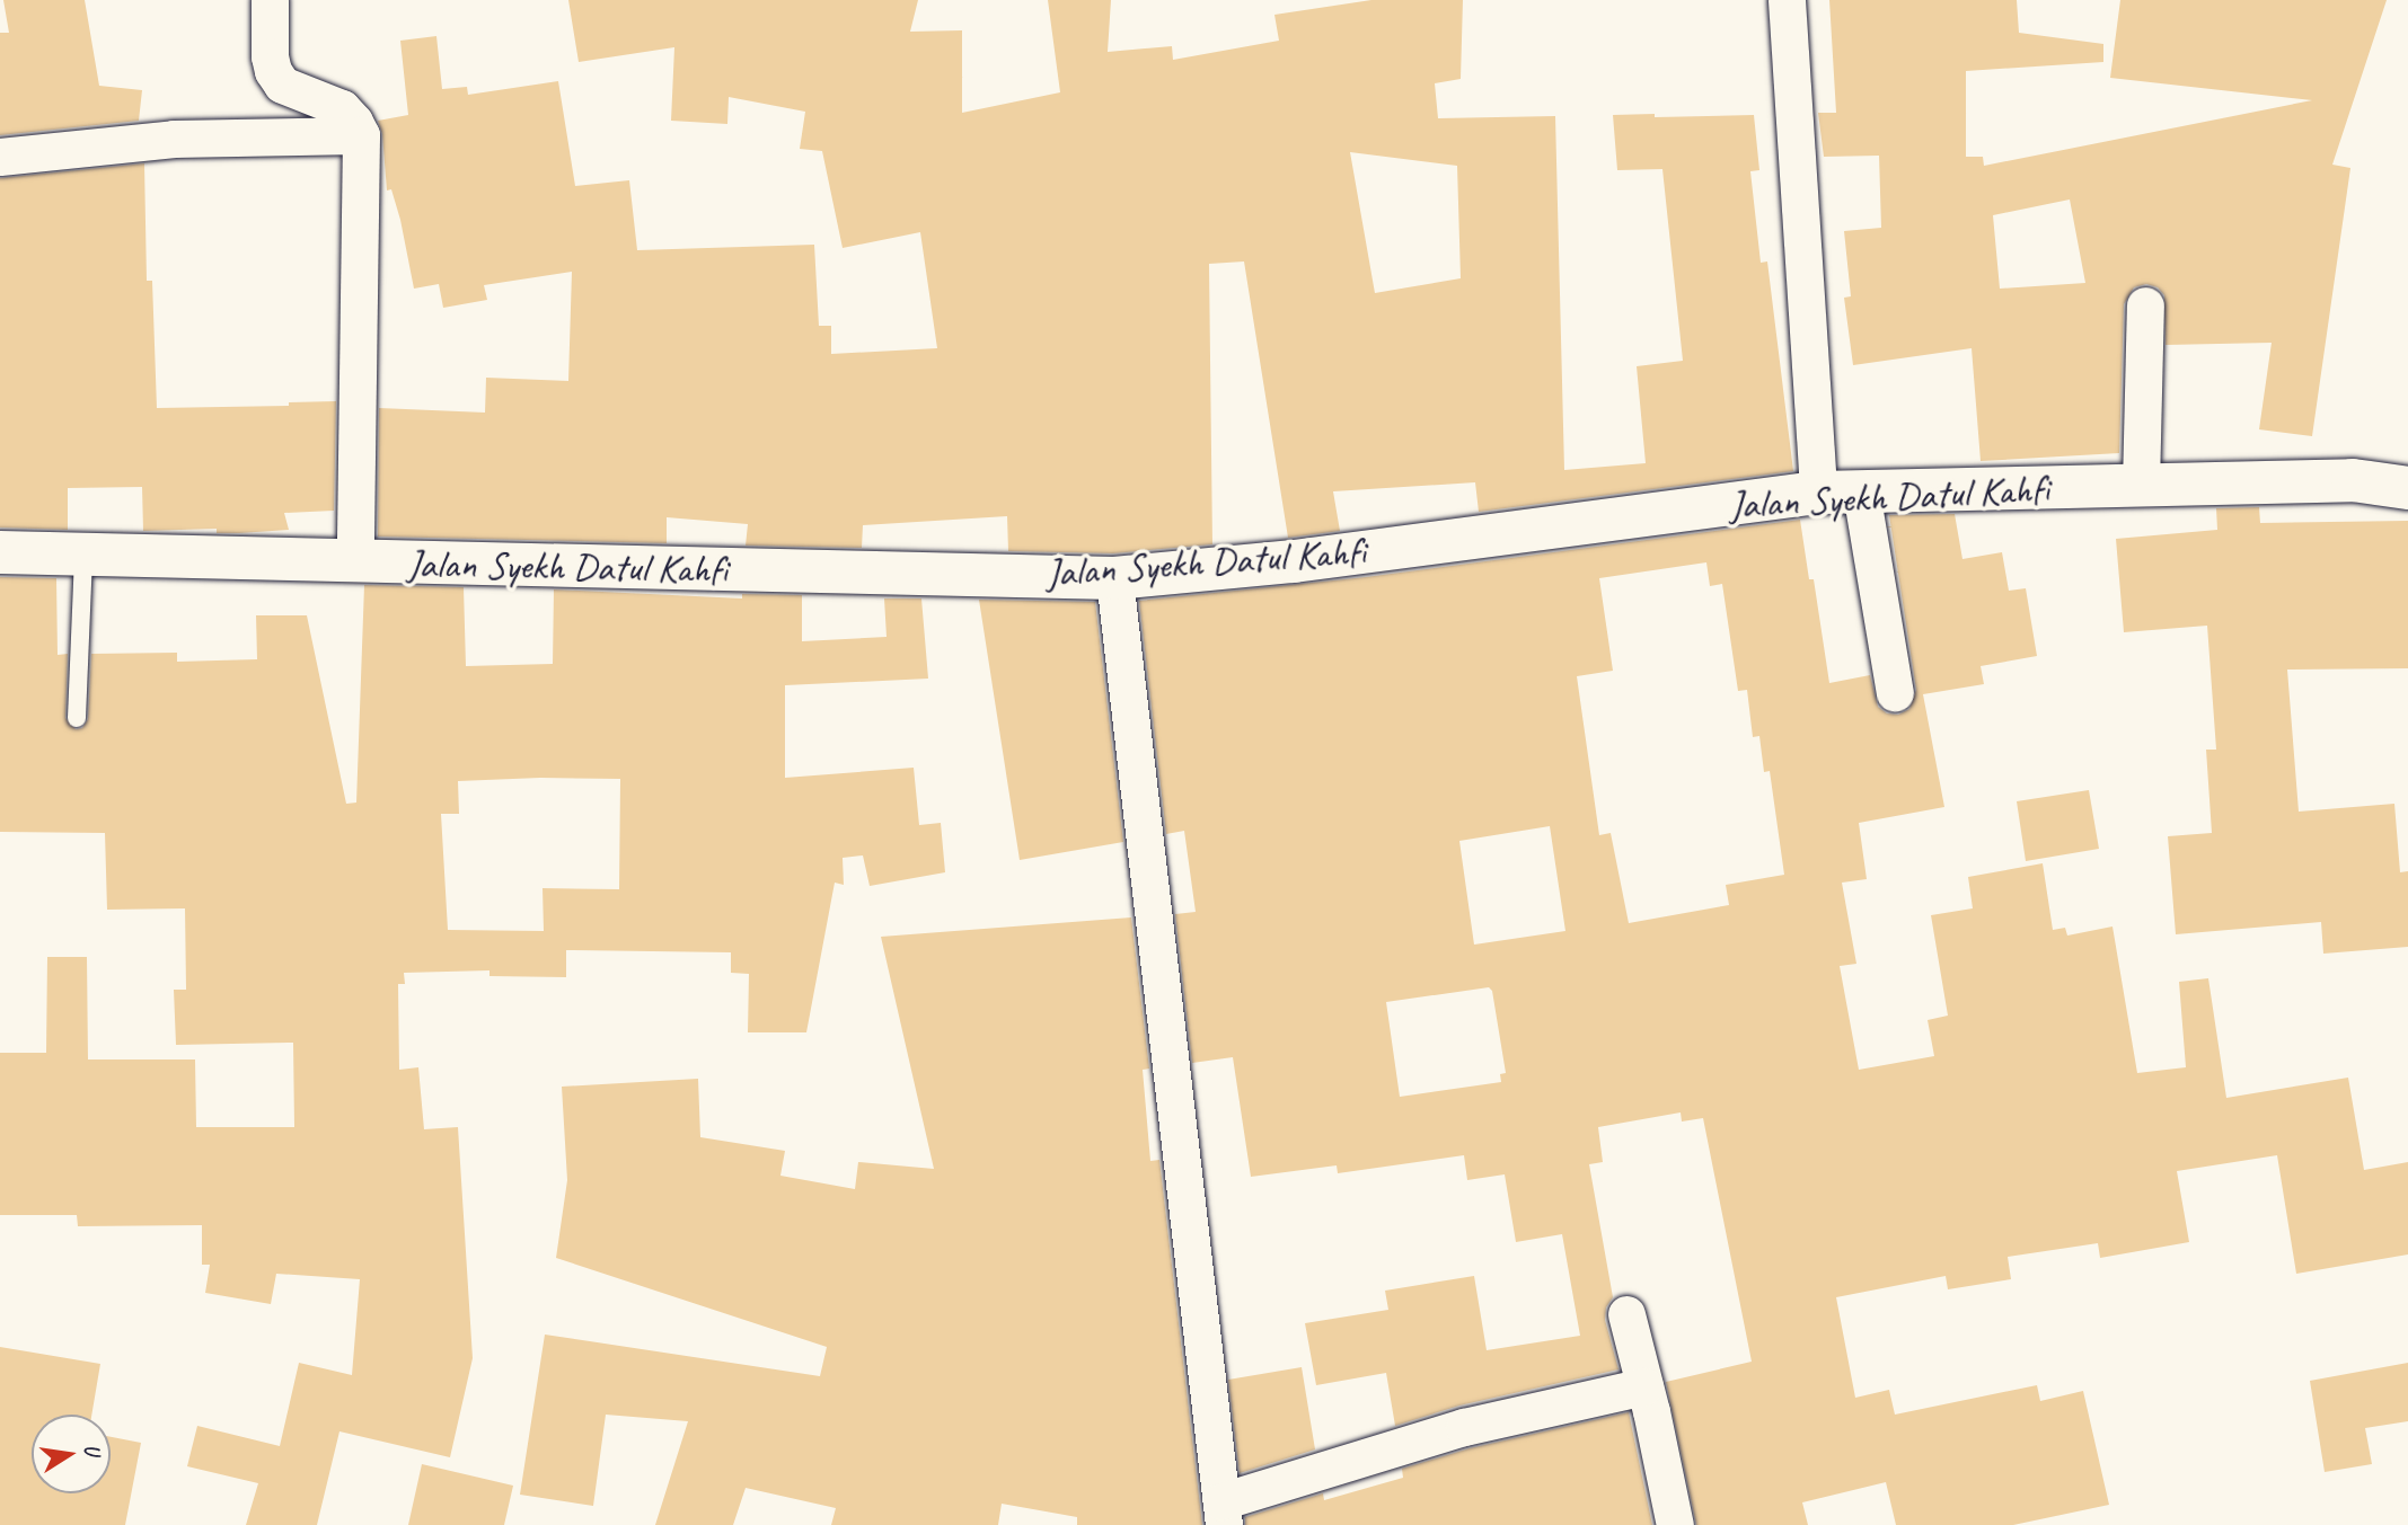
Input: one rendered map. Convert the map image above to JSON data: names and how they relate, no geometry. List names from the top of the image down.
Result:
{
  "streets": {
    "street": ["Jalan Syekh Datul Kahfi"]
  },
  "north": "right"
}
